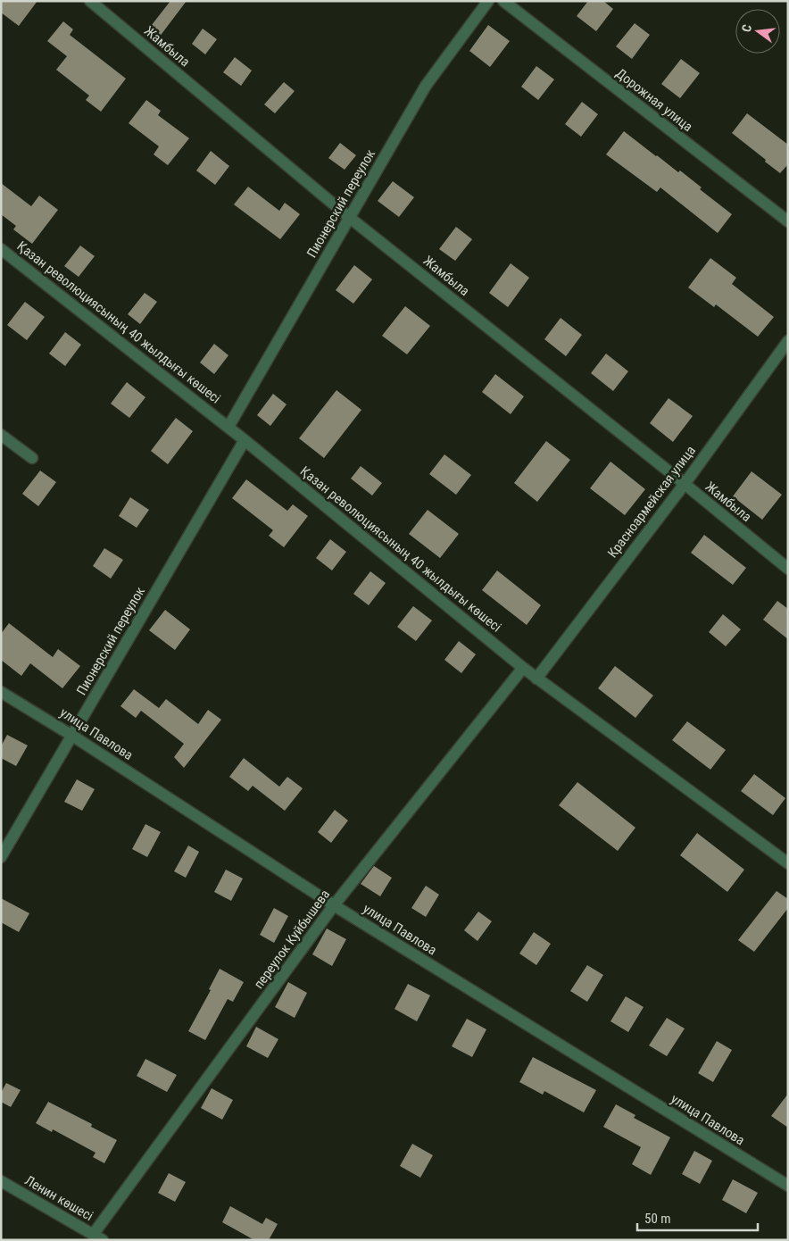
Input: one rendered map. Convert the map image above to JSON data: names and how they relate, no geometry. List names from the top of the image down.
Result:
{
  "streets": {
    "street": [
      "Жамбыла",
      "Дорожная улица",
      "Пионерский переулок",
      "Қазан революциясының 40 жылдығы көшесі",
      "Красноармейская улица",
      "улица Павлова",
      "переулок Куйбышева",
      "Ленин көшесі"
    ]
  },
  "crossings": [
    ["Жамбыла", "Пионерский переулок"],
    ["Жамбыла", "Красноармейская улица"],
    ["Пионерский переулок", "Қазан революциясының 40 жылдығы көшесі"],
    ["Пионерский переулок", "улица Павлова"],
    ["Қазан революциясының 40 жылдығы көшесі", "Красноармейская улица"],
    ["Қазан революциясының 40 жылдығы көшесі", "переулок Куйбышева"],
    ["улица Павлова", "переулок Куйбышева"],
    ["переулок Куйбышева", "Ленин көшесі"]
  ],
  "scale_bar": "50 m",
  "north": "left"
}
